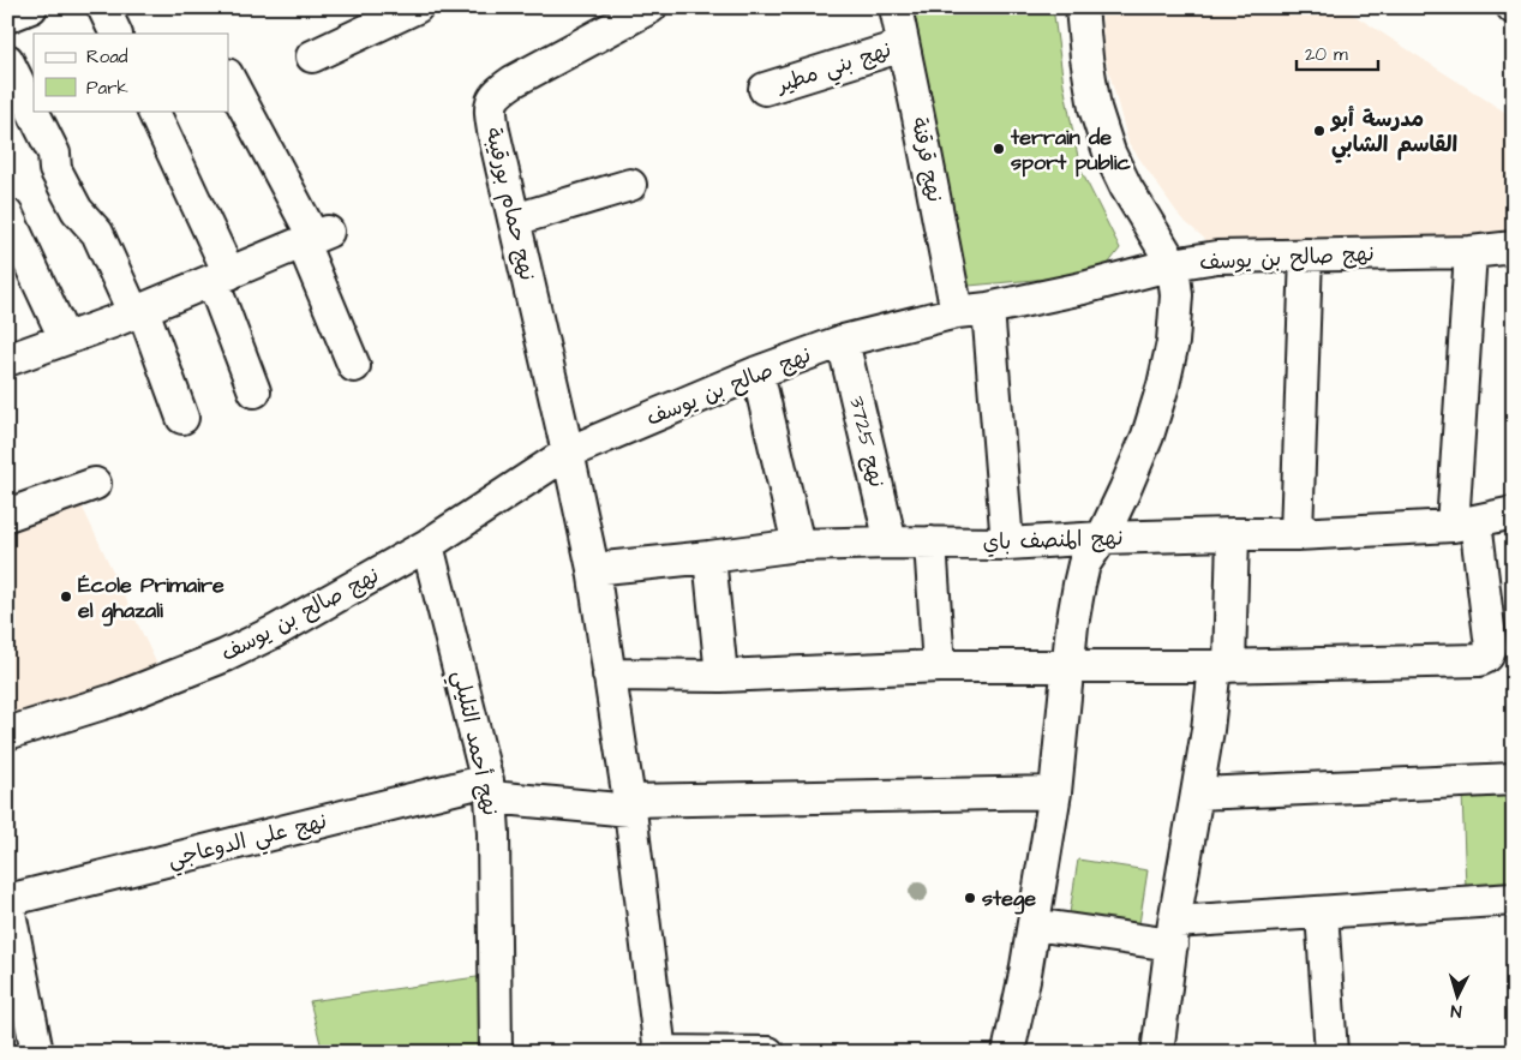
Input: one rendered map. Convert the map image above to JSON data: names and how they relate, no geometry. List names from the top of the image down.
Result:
{
  "streets": {
    "street": [
      "نهج بني مطير",
      "نهج قرقنة",
      "نهج حمام بورقيبة",
      "نهج صالح بن يوسف",
      "نهج 3725",
      "نهج المنصف باي",
      "نهج أحمد التليلي",
      "نهج علي الدوعاجي"
    ]
  },
  "crossings": [
    ["نهج بني مطير", "نهج قرقنة"],
    ["نهج قرقنة", "نهج صالح بن يوسف"],
    ["نهج حمام بورقيبة", "نهج صالح بن يوسف"],
    ["نهج حمام بورقيبة", "نهج المنصف باي"],
    ["نهج حمام بورقيبة", "نهج علي الدوعاجي"],
    ["نهج صالح بن يوسف", "نهج 3725"],
    ["نهج صالح بن يوسف", "نهج أحمد التليلي"],
    ["نهج 3725", "نهج المنصف باي"],
    ["نهج أحمد التليلي", "نهج علي الدوعاجي"]
  ],
  "places": [
    "مدرسة أبو القاسم الشابي",
    "terrain de sport public",
    "École Primaire el ghazali",
    "stege"
  ],
  "legend": ["Road", "Park"],
  "scale_bar": "20 m",
  "north": "bottom"
}
